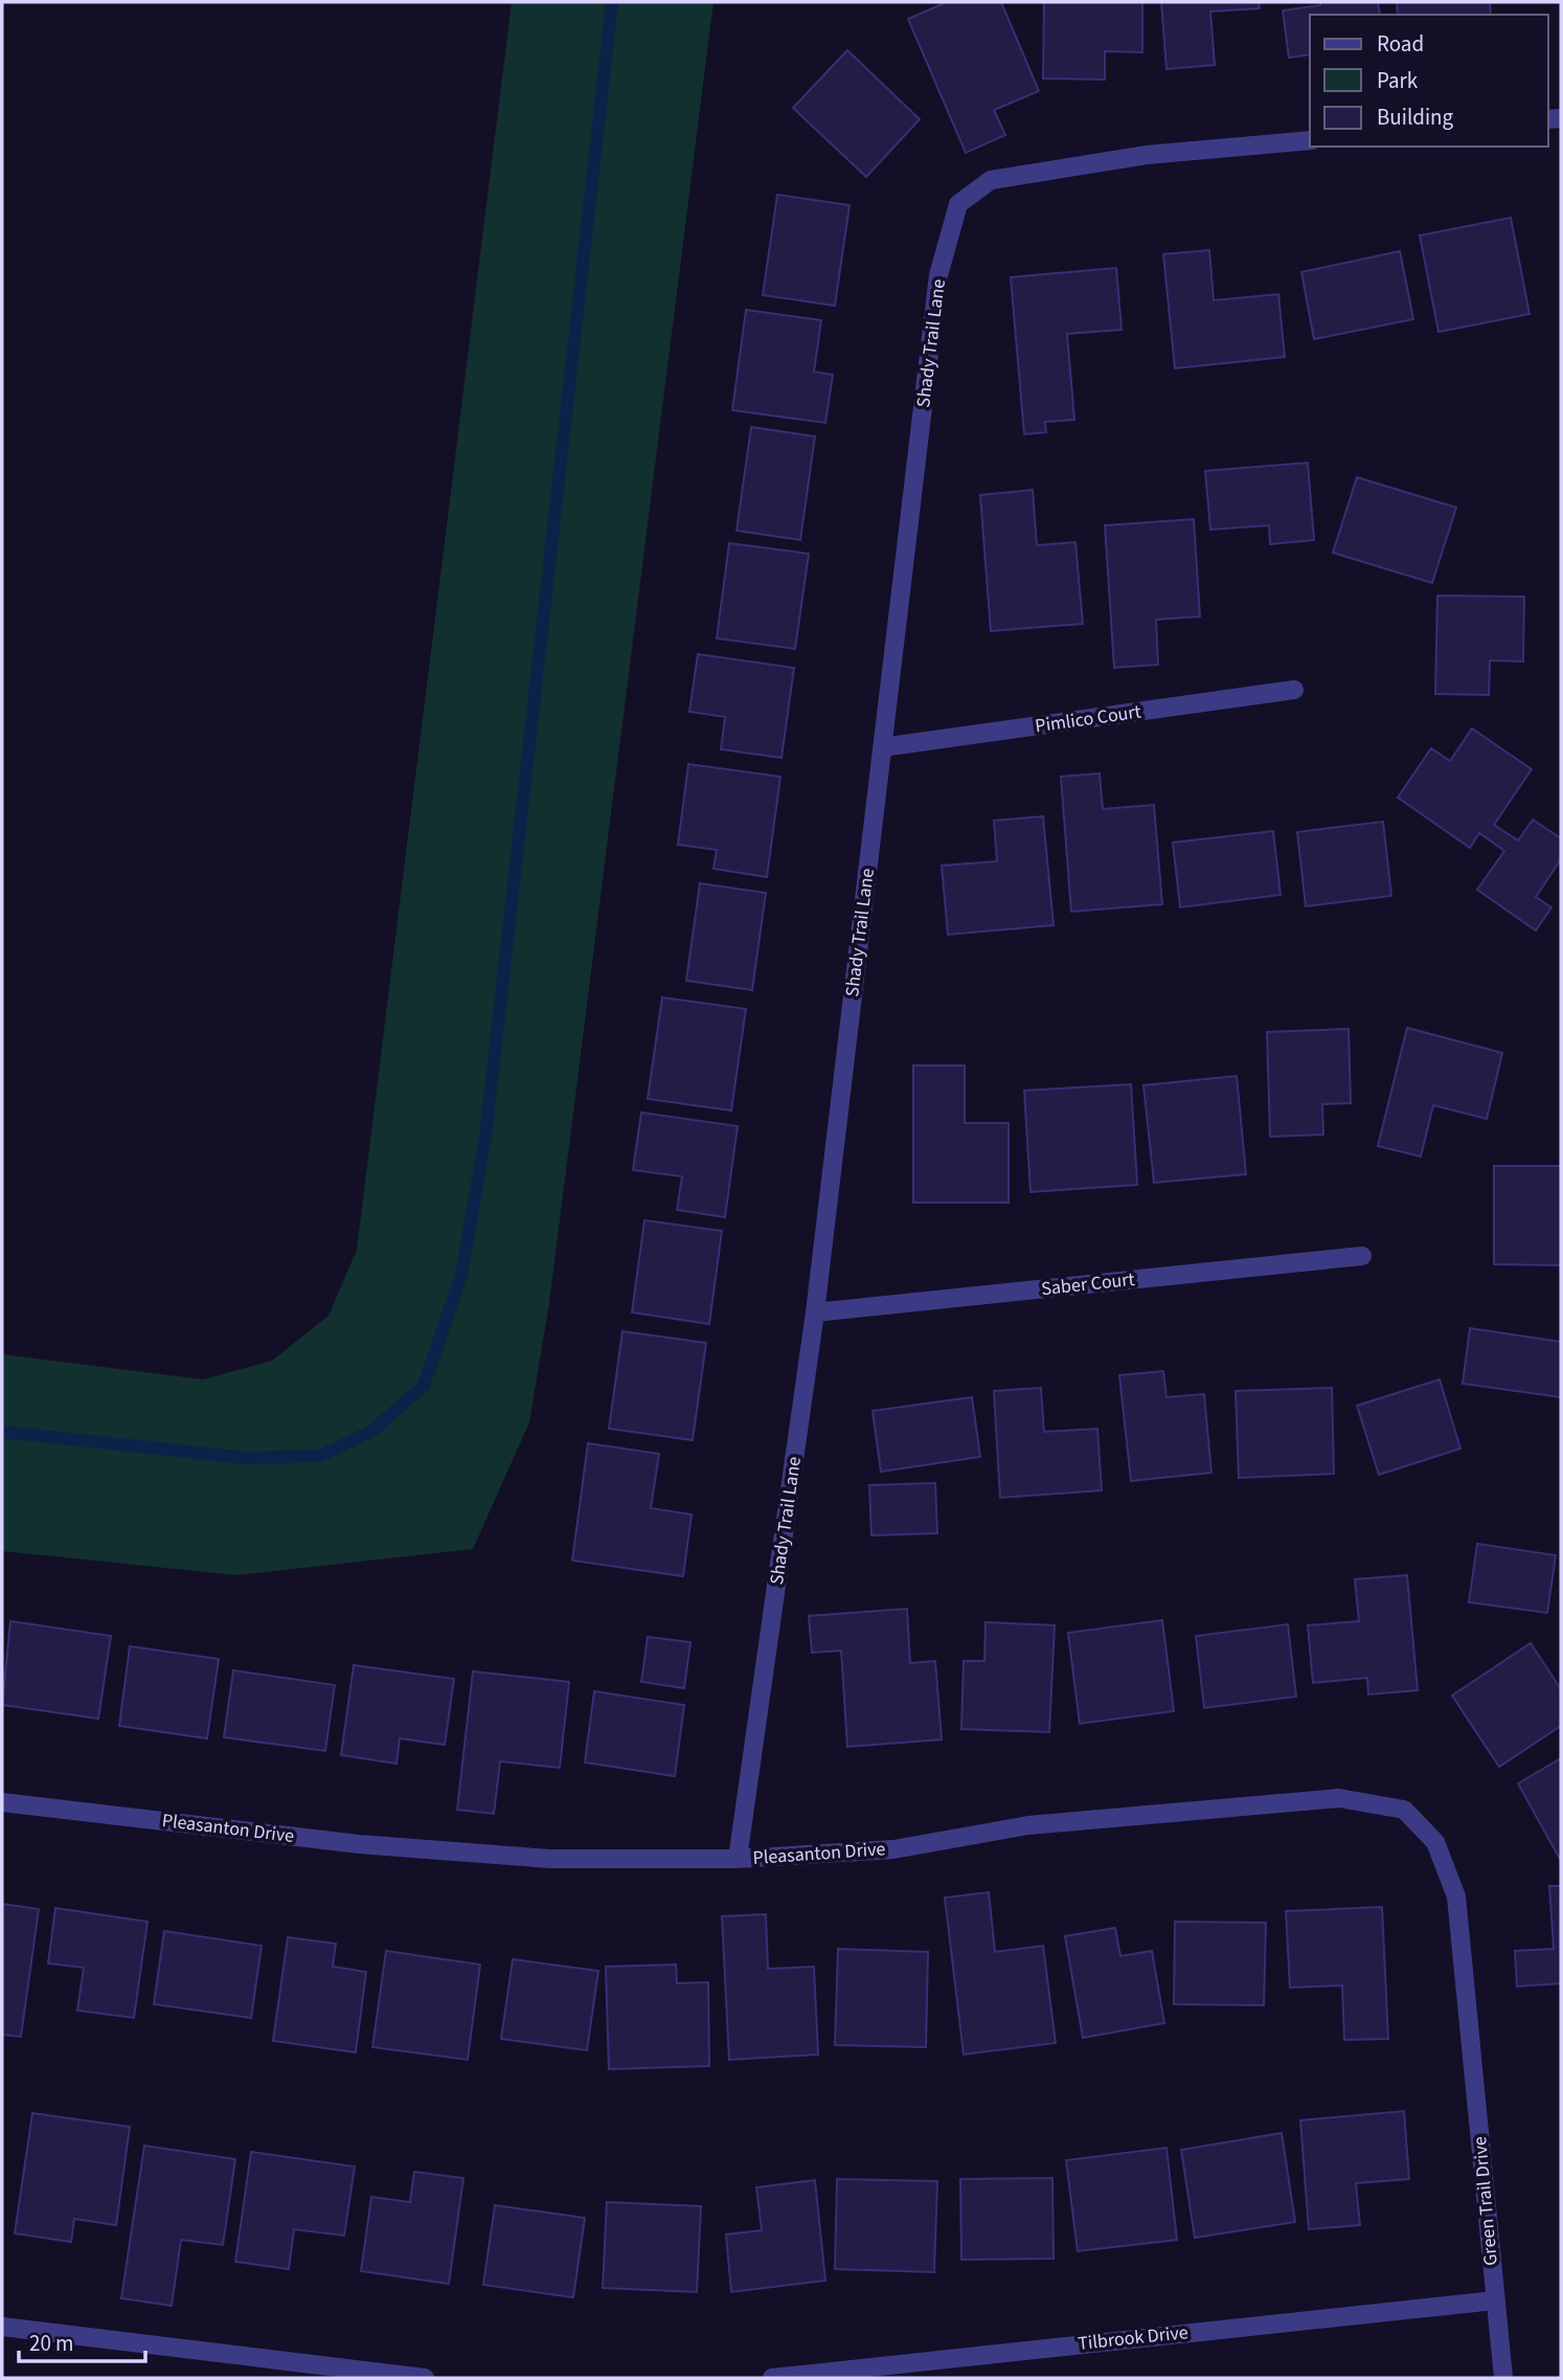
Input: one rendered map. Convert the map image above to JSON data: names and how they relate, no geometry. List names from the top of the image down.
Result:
{
  "streets": {
    "street": [
      "Shady Trail Lane",
      "Pimlico Court",
      "Saber Court",
      "Pleasanton Drive",
      "Green Trail Drive",
      "Tilbrook Drive"
    ]
  },
  "crossings": [
    ["Shady Trail Lane", "Pimlico Court"],
    ["Shady Trail Lane", "Saber Court"],
    ["Shady Trail Lane", "Pleasanton Drive"],
    ["Pleasanton Drive", "Green Trail Drive"],
    ["Green Trail Drive", "Tilbrook Drive"]
  ],
  "legend": ["Road", "Park", "Building"],
  "scale_bar": "20 m"
}
